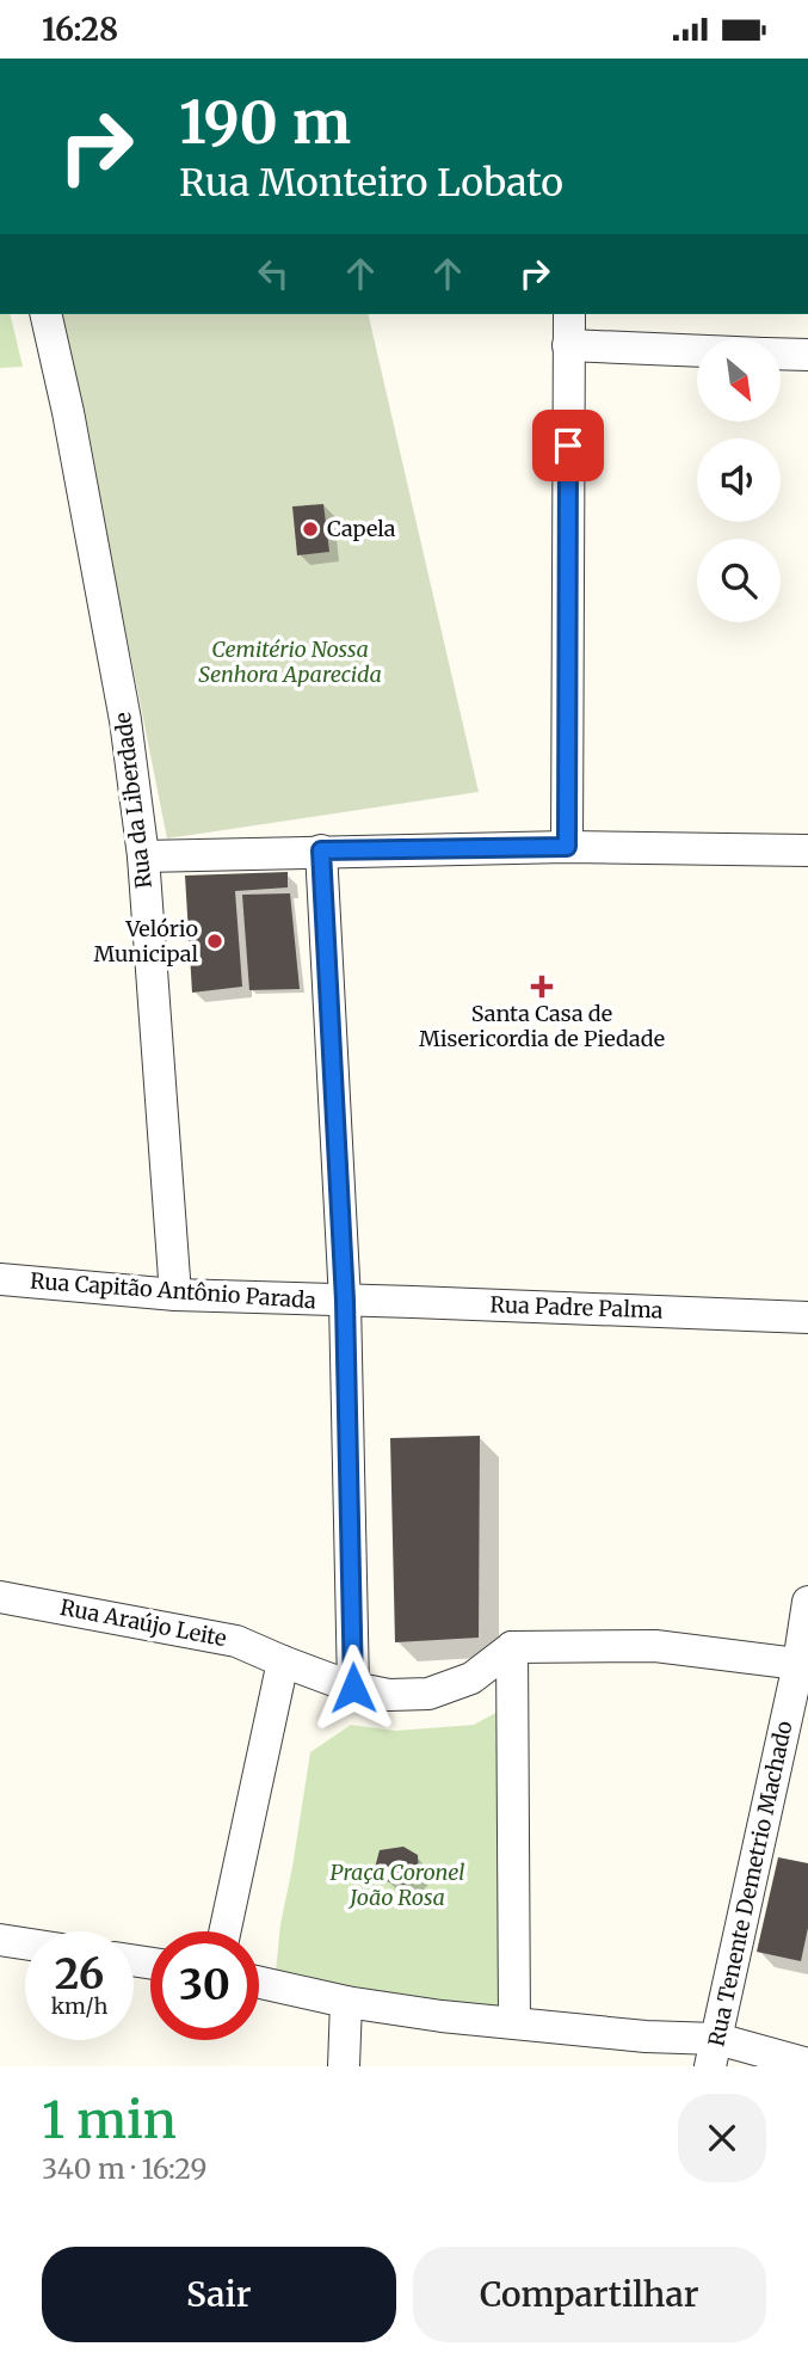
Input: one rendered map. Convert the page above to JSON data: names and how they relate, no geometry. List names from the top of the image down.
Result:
{
  "streets": {
    "street": [
      "Rua da Liberdade",
      "Rua Capitão Antônio Parada",
      "Rua Padre Palma",
      "Rua Araújo Leite",
      "Rua Tenente Demetrio Machado"
    ]
  },
  "crossings": [
    ["Rua da Liberdade", "Rua Capitão Antônio Parada"],
    ["Rua Capitão Antônio Parada", "Rua Padre Palma"]
  ],
  "parks": ["Cemitério Nossa Senhora Aparecida", "Praça Coronel João Rosa"],
  "places": {
    "other": ["Capela", "Velório Municipal"],
    "health": ["Santa Casa de Misericordia de Piedade"]
  },
  "north": "bottom right",
  "page": {
    "status": "16:28",
    "turn": ["190 m", "Rua Monteiro Lobato"],
    "speed": "26 km/h",
    "limit": "30",
    "heading": ["1 min", "340 m · 16:29"],
    "buttons": ["Sair", "Compartilhar"]
  }
}
